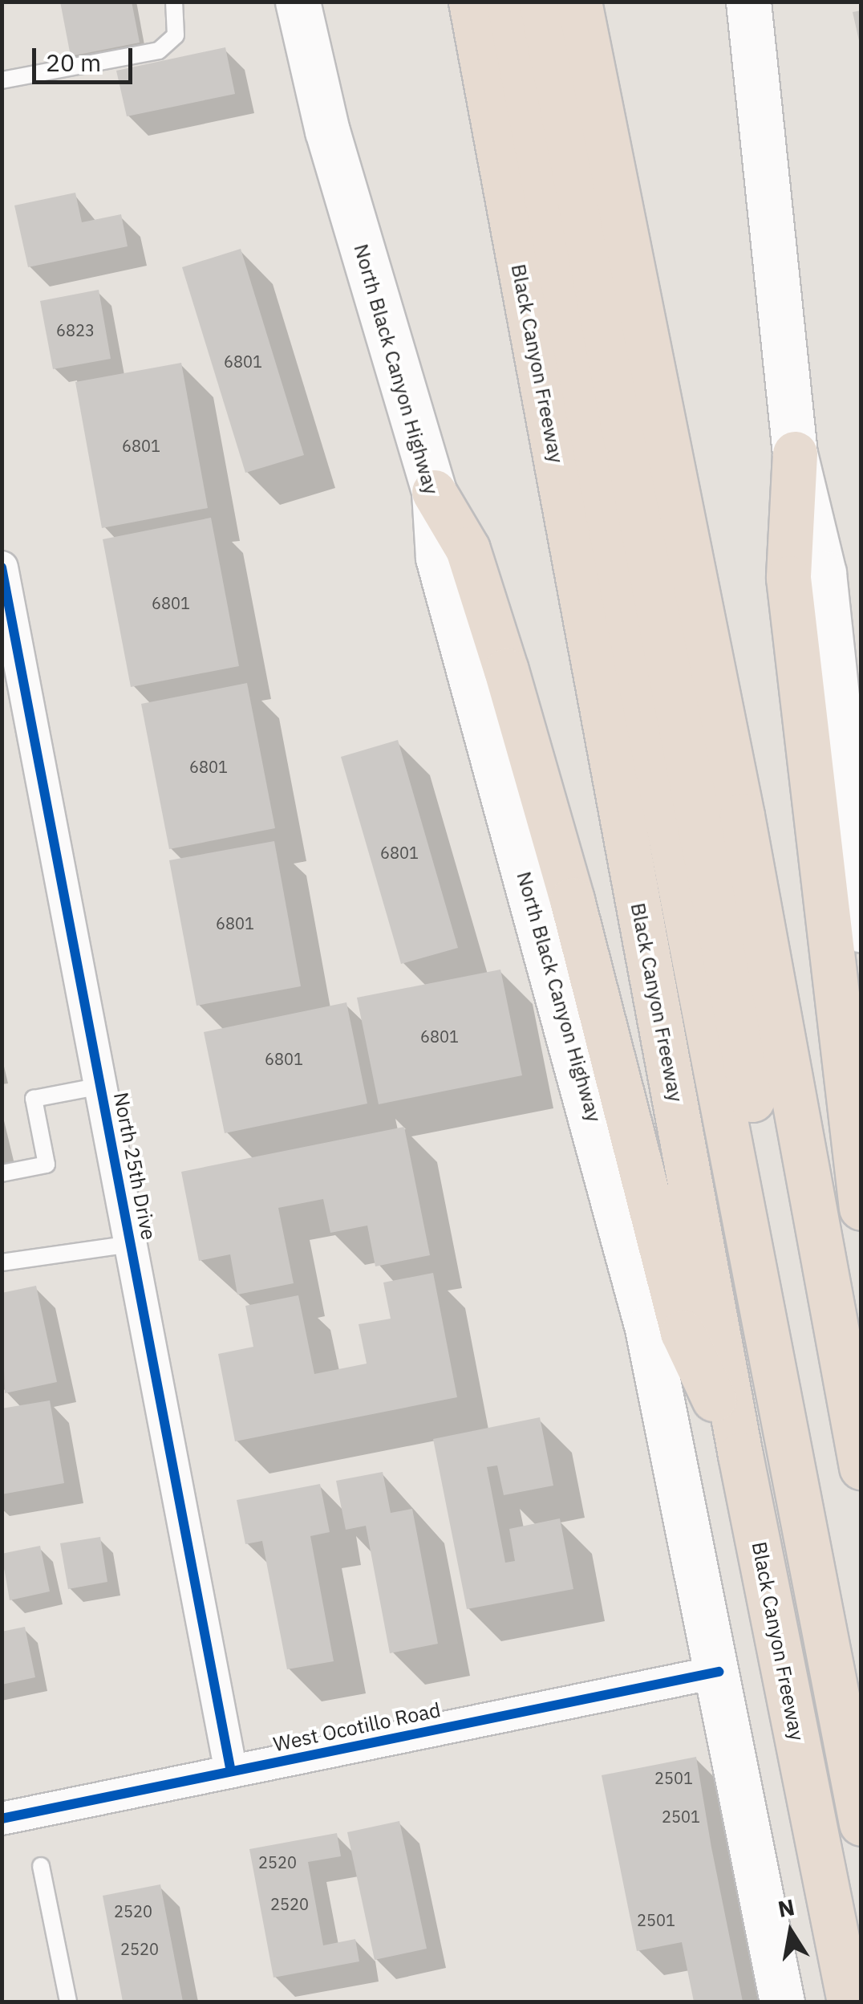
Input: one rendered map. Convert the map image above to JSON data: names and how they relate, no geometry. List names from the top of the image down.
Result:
{
  "streets": {
    "highway": ["Black Canyon Freeway"],
    "main road": ["North Black Canyon Highway"],
    "street": ["North 25th Drive", "West Ocotillo Road"]
  },
  "crossings": [
    ["North Black Canyon Highway", "West Ocotillo Road"],
    ["North 25th Drive", "West Ocotillo Road"]
  ],
  "house_numbers": [
    "6823",
    "6801",
    "6801",
    "6801",
    "6801",
    "6801",
    "6801",
    "6801",
    "6801",
    "2501",
    "2501",
    "2520",
    "2520",
    "2520",
    "2501",
    "2520"
  ],
  "scale_bar": "20 m",
  "north": "top"
}
